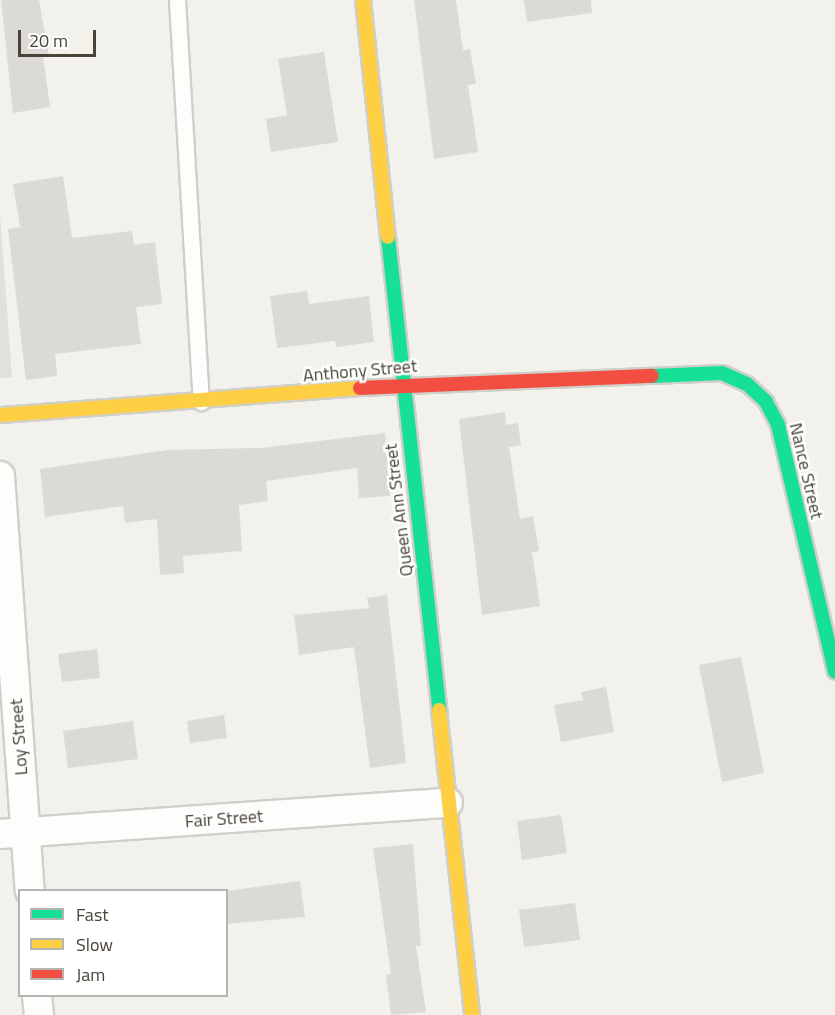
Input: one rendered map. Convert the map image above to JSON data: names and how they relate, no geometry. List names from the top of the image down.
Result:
{
  "streets": {
    "street": [
      "Anthony Street",
      "Nance Street",
      "Queen Ann Street",
      "Loy Street",
      "Fair Street"
    ]
  },
  "crossings": [
    ["Anthony Street", "Nance Street"],
    ["Anthony Street", "Queen Ann Street"],
    ["Queen Ann Street", "Fair Street"],
    ["Loy Street", "Fair Street"]
  ],
  "legend": ["Fast", "Slow", "Jam"],
  "scale_bar": "20 m"
}
